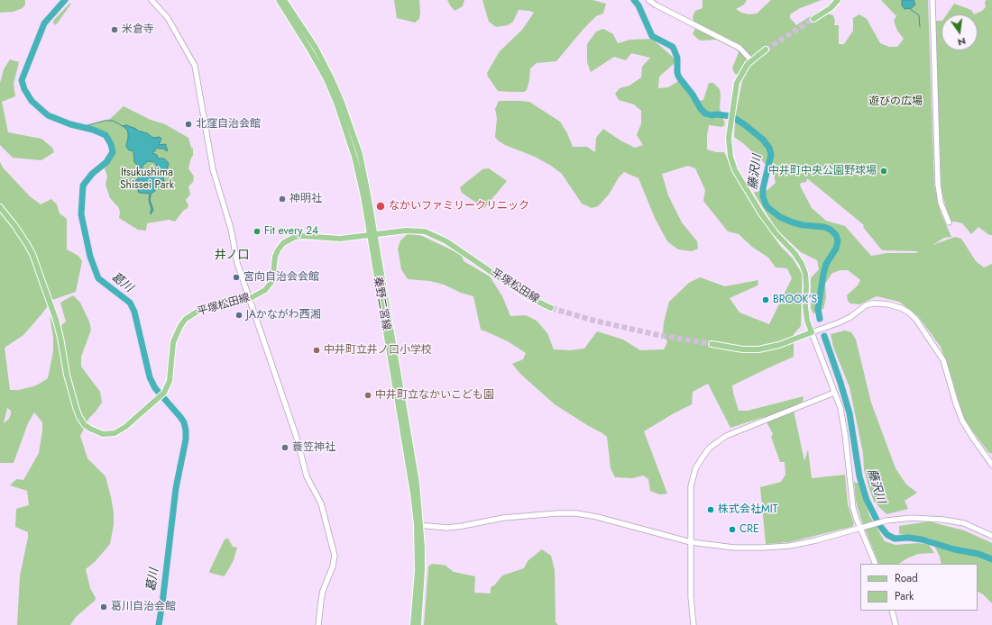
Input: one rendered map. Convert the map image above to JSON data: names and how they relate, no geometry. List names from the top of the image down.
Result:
{
  "streets": {
    "main road": ["平塚松田線", "秦野二宮線"]
  },
  "crossings": [
    ["平塚松田線", "秦野二宮線"]
  ],
  "districts": ["井ノ口"],
  "water": ["藤沢川", "葛川"],
  "parks": ["遊びの広場", "Itsukushima Shissei Park"],
  "places": [
    "米倉寺",
    "北窪自治会館",
    "中井町中央公園野球場",
    "神明社",
    "なかいファミリークリニック",
    "Fit every 24",
    "宮向自治会会館",
    "BROOK'S",
    "JAかながわ西湘",
    "中井町立井ノ口小学校",
    "中井町立なかいこども園",
    "蓑笠神社",
    "株式会社MIT",
    "CRE",
    "葛川自治会館"
  ],
  "legend": ["Road", "Park"],
  "north": "bottom"
}
